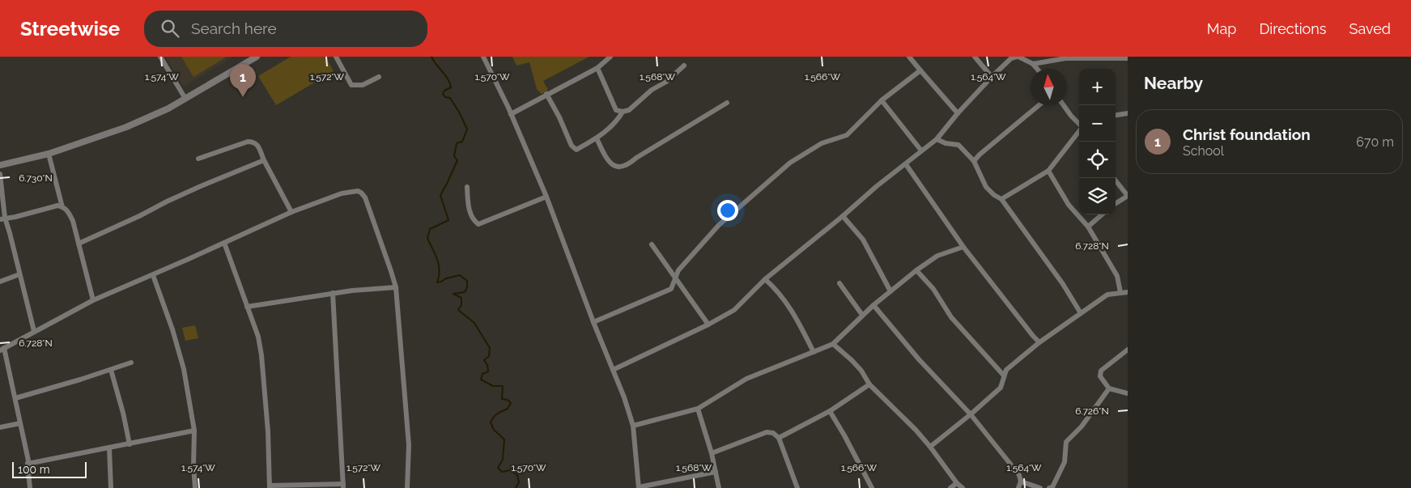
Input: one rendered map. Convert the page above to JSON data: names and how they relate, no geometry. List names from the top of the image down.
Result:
{
  "scale_bar": "100 m",
  "north": "top",
  "page": {
    "header": "Streetwise",
    "search": "Search here",
    "nav": ["Map", "Directions", "Saved"],
    "heading": "Nearby",
    "pins": "1",
    "map_buttons": ["+", "−"],
    "list": [
      {
        "mark": "1",
        "name": "Christ foundation",
        "note": "School",
        "value": "670 m"
      }
    ],
    "scale": "100 m"
  },
  "coordinates": [
    "1.574°W",
    "1.572°W",
    "1.570°W",
    "1.568°W",
    "1.566°W",
    "1.564°W",
    "6.730°N",
    "6.728°N",
    "6.726°N"
  ]
}
